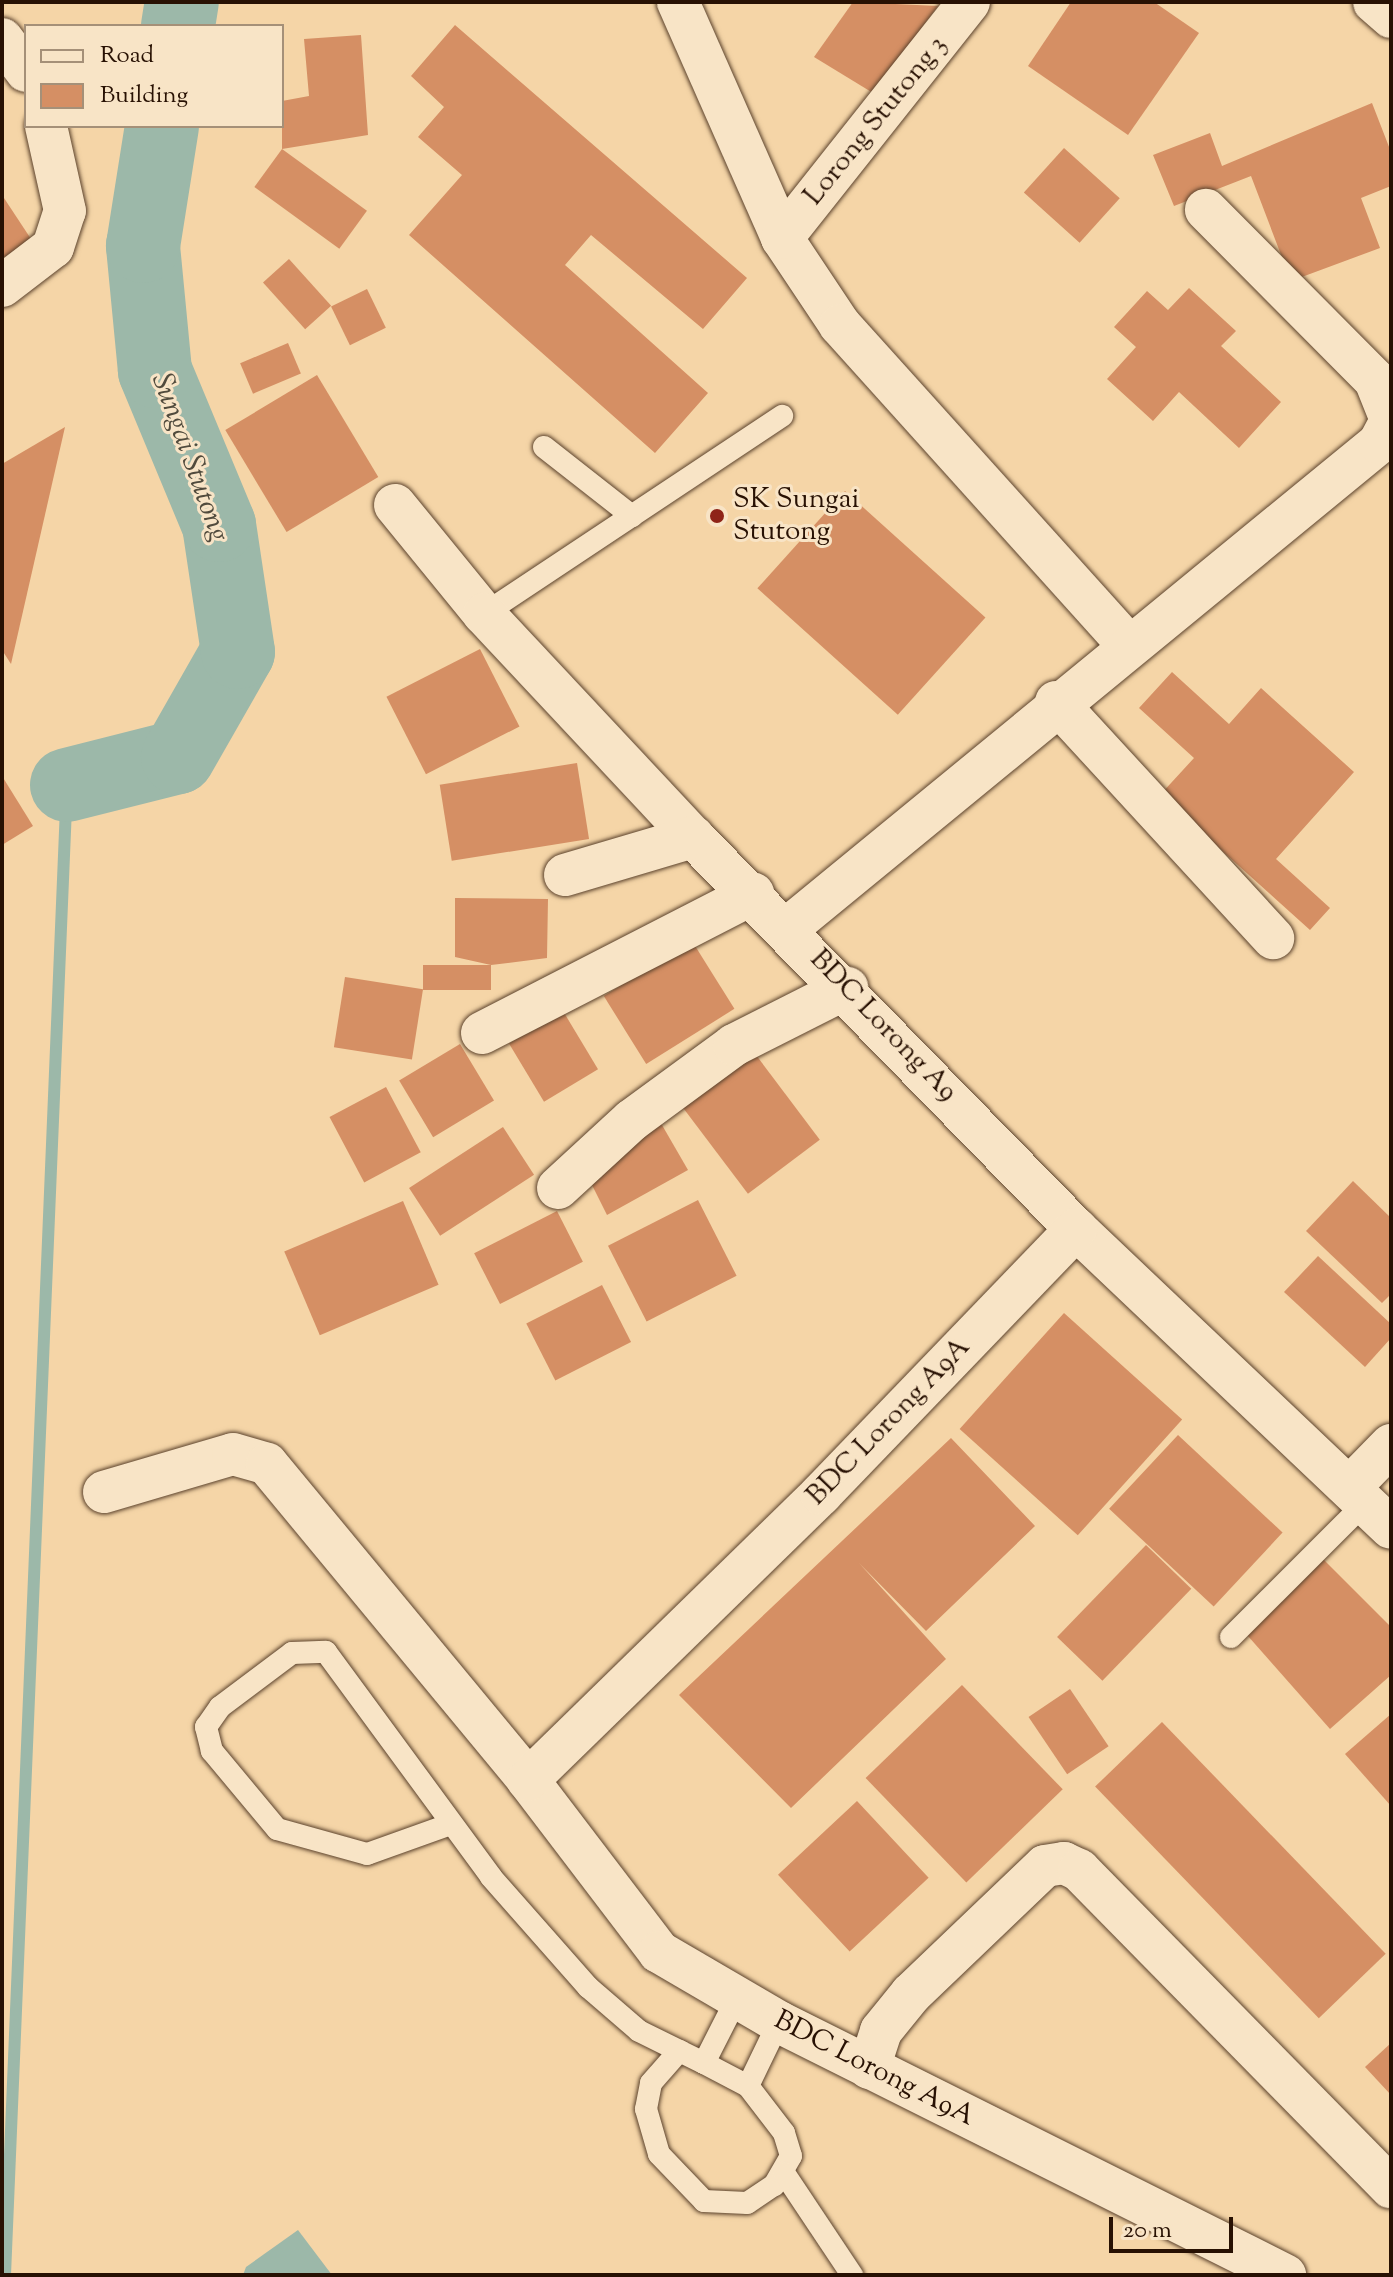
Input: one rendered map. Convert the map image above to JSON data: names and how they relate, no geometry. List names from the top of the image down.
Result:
{
  "streets": {
    "street": ["Lorong Stutong 3", "BDC Lorong A9", "BDC Lorong A9A"]
  },
  "crossings": [
    ["BDC Lorong A9", "BDC Lorong A9A"]
  ],
  "water": ["Sungai Stutong"],
  "places": ["SK Sungai Stutong"],
  "legend": ["Road", "Building"],
  "scale_bar": "20 m"
}
